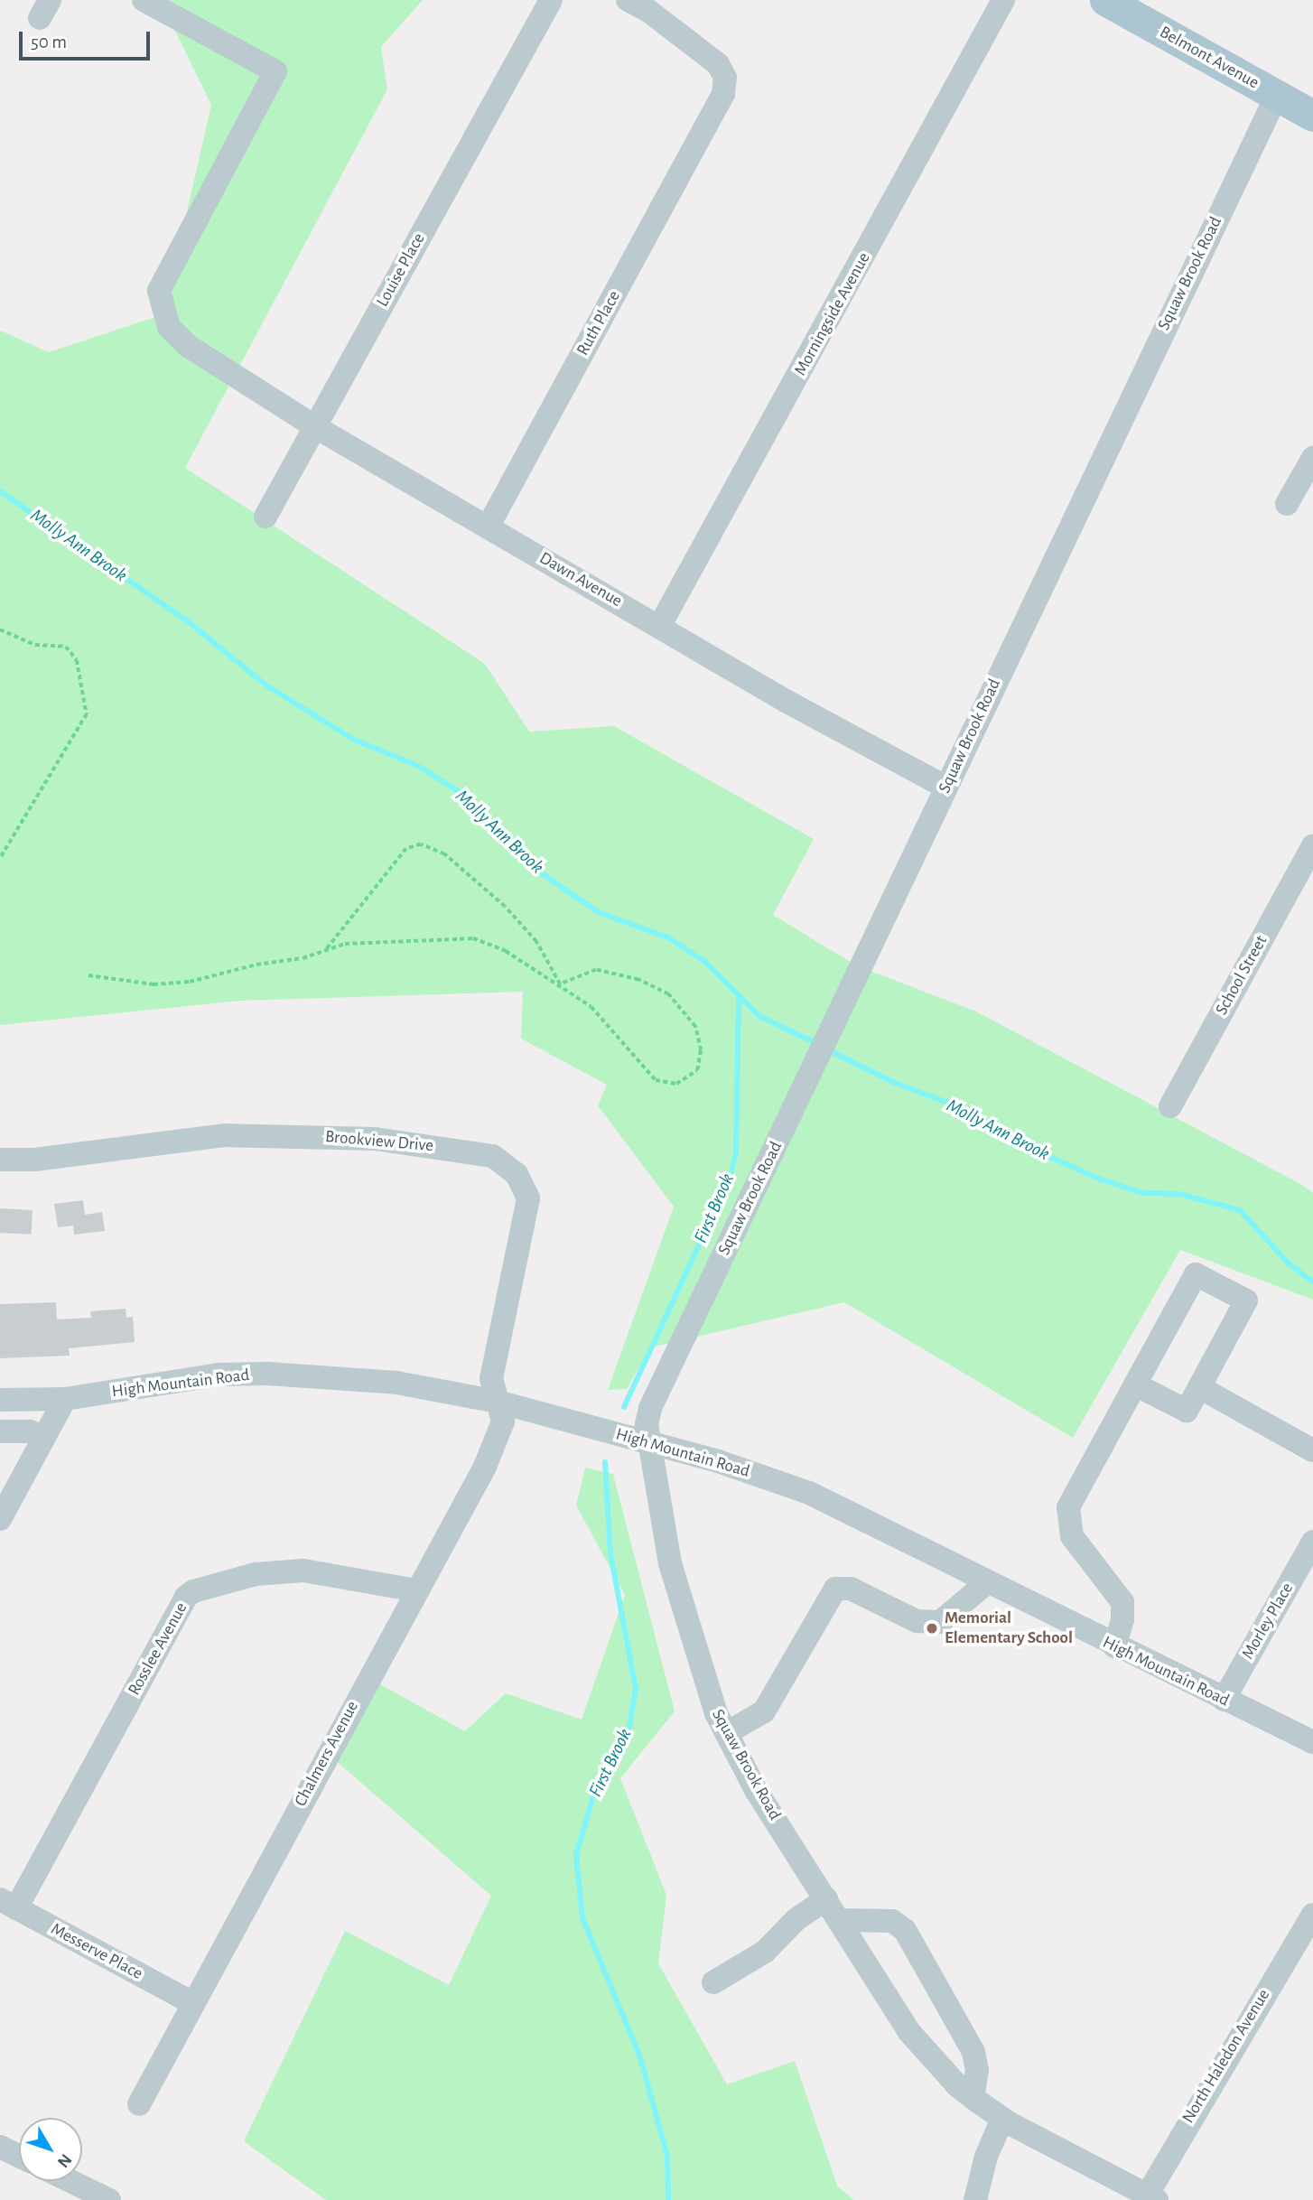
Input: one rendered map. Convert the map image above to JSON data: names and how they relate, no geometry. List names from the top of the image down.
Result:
{
  "streets": {
    "main road": ["Belmont Avenue"],
    "street": [
      "Louise Place",
      "Squaw Brook Road",
      "Morningside Avenue",
      "Ruth Place",
      "Dawn Avenue",
      "School Street",
      "Brookview Drive",
      "High Mountain Road",
      "Morley Place",
      "Rosslee Avenue",
      "Chalmers Avenue",
      "Messerve Place",
      "North Haledon Avenue"
    ]
  },
  "crossings": [
    ["Belmont Avenue", "Squaw Brook Road"],
    ["Louise Place", "Dawn Avenue"],
    ["Squaw Brook Road", "Dawn Avenue"],
    ["Squaw Brook Road", "High Mountain Road"],
    ["Squaw Brook Road", "North Haledon Avenue"],
    ["Morningside Avenue", "Dawn Avenue"],
    ["Ruth Place", "Dawn Avenue"],
    ["Brookview Drive", "High Mountain Road"],
    ["Brookview Drive", "Chalmers Avenue"],
    ["High Mountain Road", "Morley Place"],
    ["High Mountain Road", "Chalmers Avenue"],
    ["Rosslee Avenue", "Chalmers Avenue"],
    ["Rosslee Avenue", "Messerve Place"],
    ["Chalmers Avenue", "Messerve Place"]
  ],
  "water": ["Molly Ann Brook", "First Brook"],
  "places": ["Memorial Elementary School"],
  "scale_bar": "50 m",
  "north": "bottom right"
}
